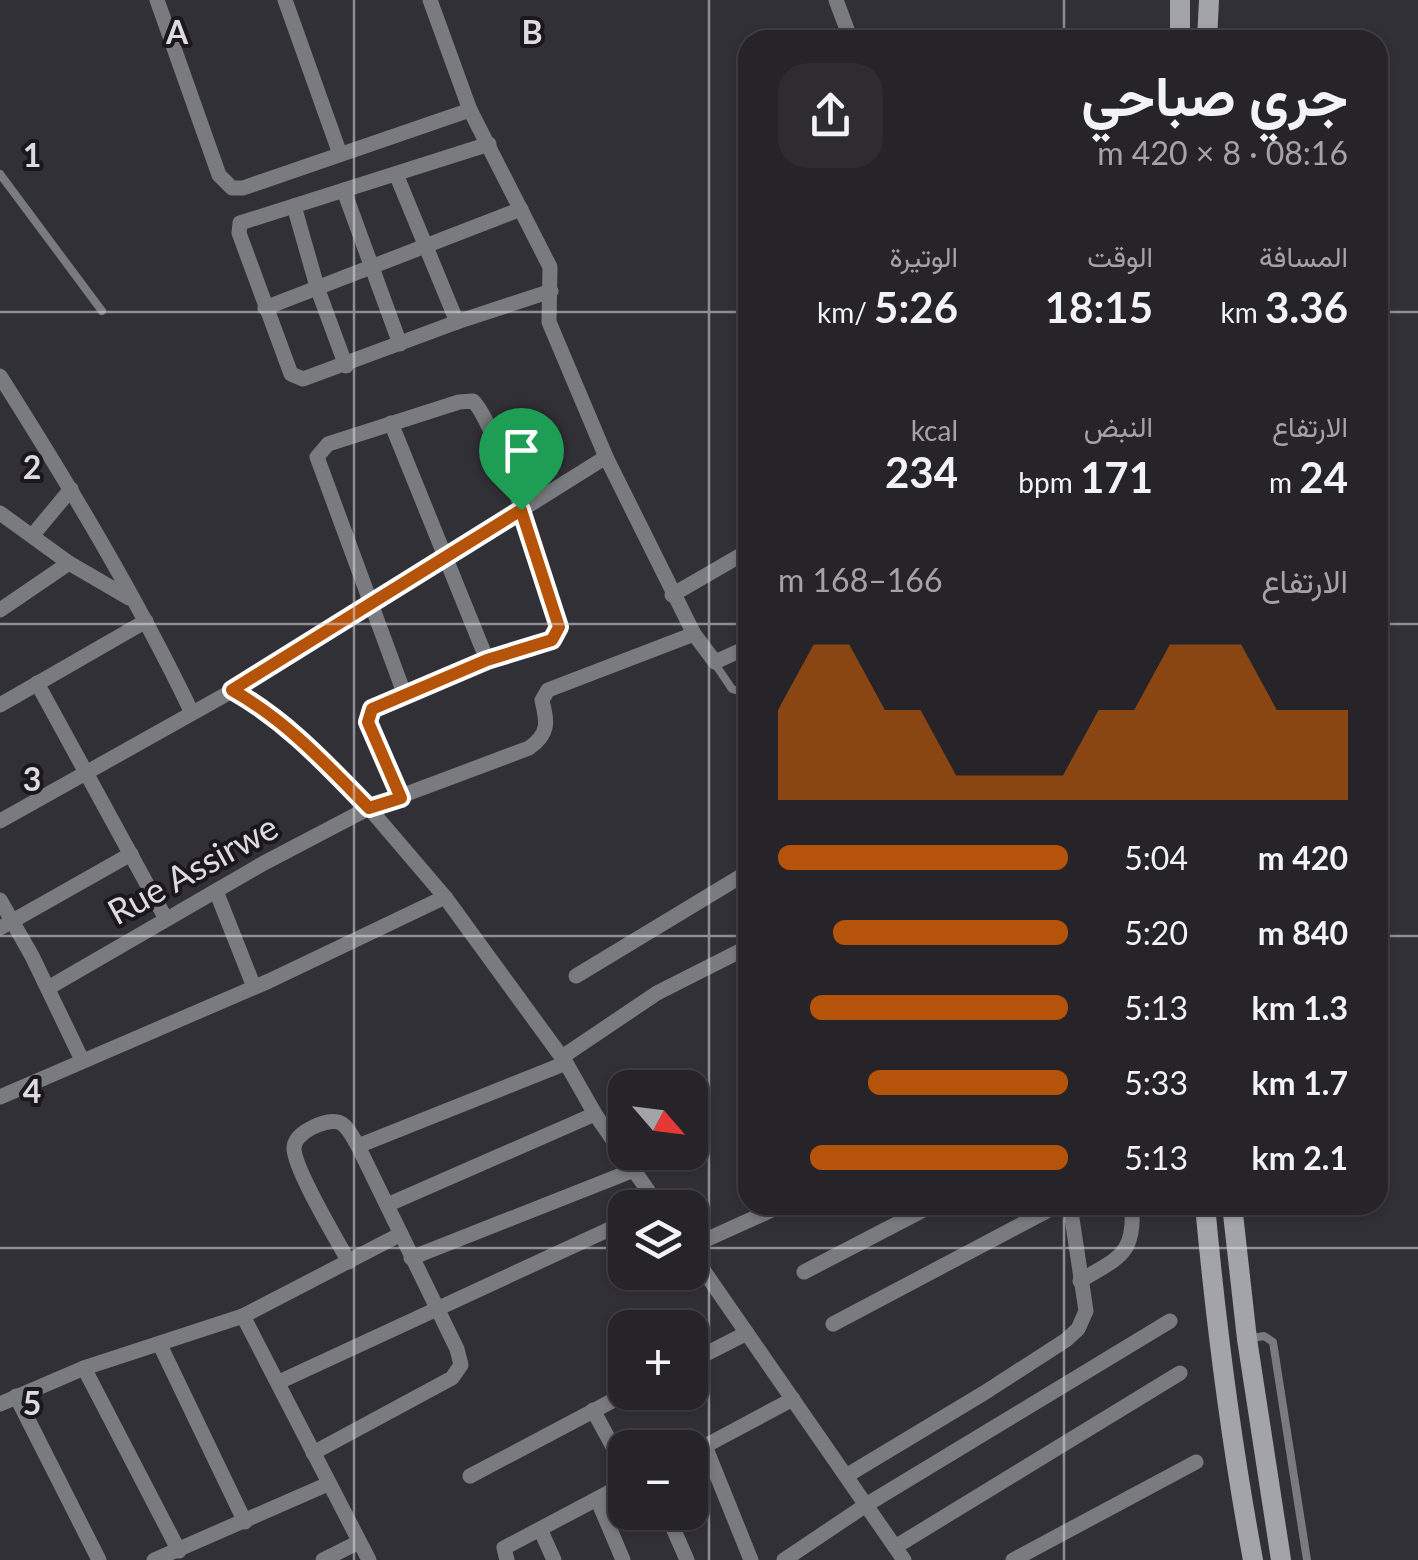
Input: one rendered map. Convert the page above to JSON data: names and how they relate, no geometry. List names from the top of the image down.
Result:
{
  "streets": {
    "street": ["Rue Assirwe"]
  },
  "north": "bottom right",
  "page": {
    "heading": ["جري صباحي", "08:16 · 8 × 420 m"],
    "stats": [
      ["المسافة", "3.36 km"],
      ["الوقت", "18:15"],
      ["الوتيرة", "5:26 /km"],
      ["الارتفاع", "24 m"],
      ["النبض", "171 bpm"],
      ["kcal", "234"]
    ],
    "chart": ["الارتفاع", "166–168 m"],
    "list": [
      {
        "name": "420 m",
        "note": "5:04"
      },
      {
        "name": "840 m",
        "note": "5:20"
      },
      {
        "name": "1.3 km",
        "note": "5:13"
      },
      {
        "name": "1.7 km",
        "note": "5:33"
      },
      {
        "name": "2.1 km",
        "note": "5:13"
      }
    ],
    "map_buttons": ["+", "−"]
  },
  "grid": {
    "columns": ["A", "B"],
    "rows": [
      "1",
      "2",
      "3",
      "4",
      "5"
    ]
  }
}
